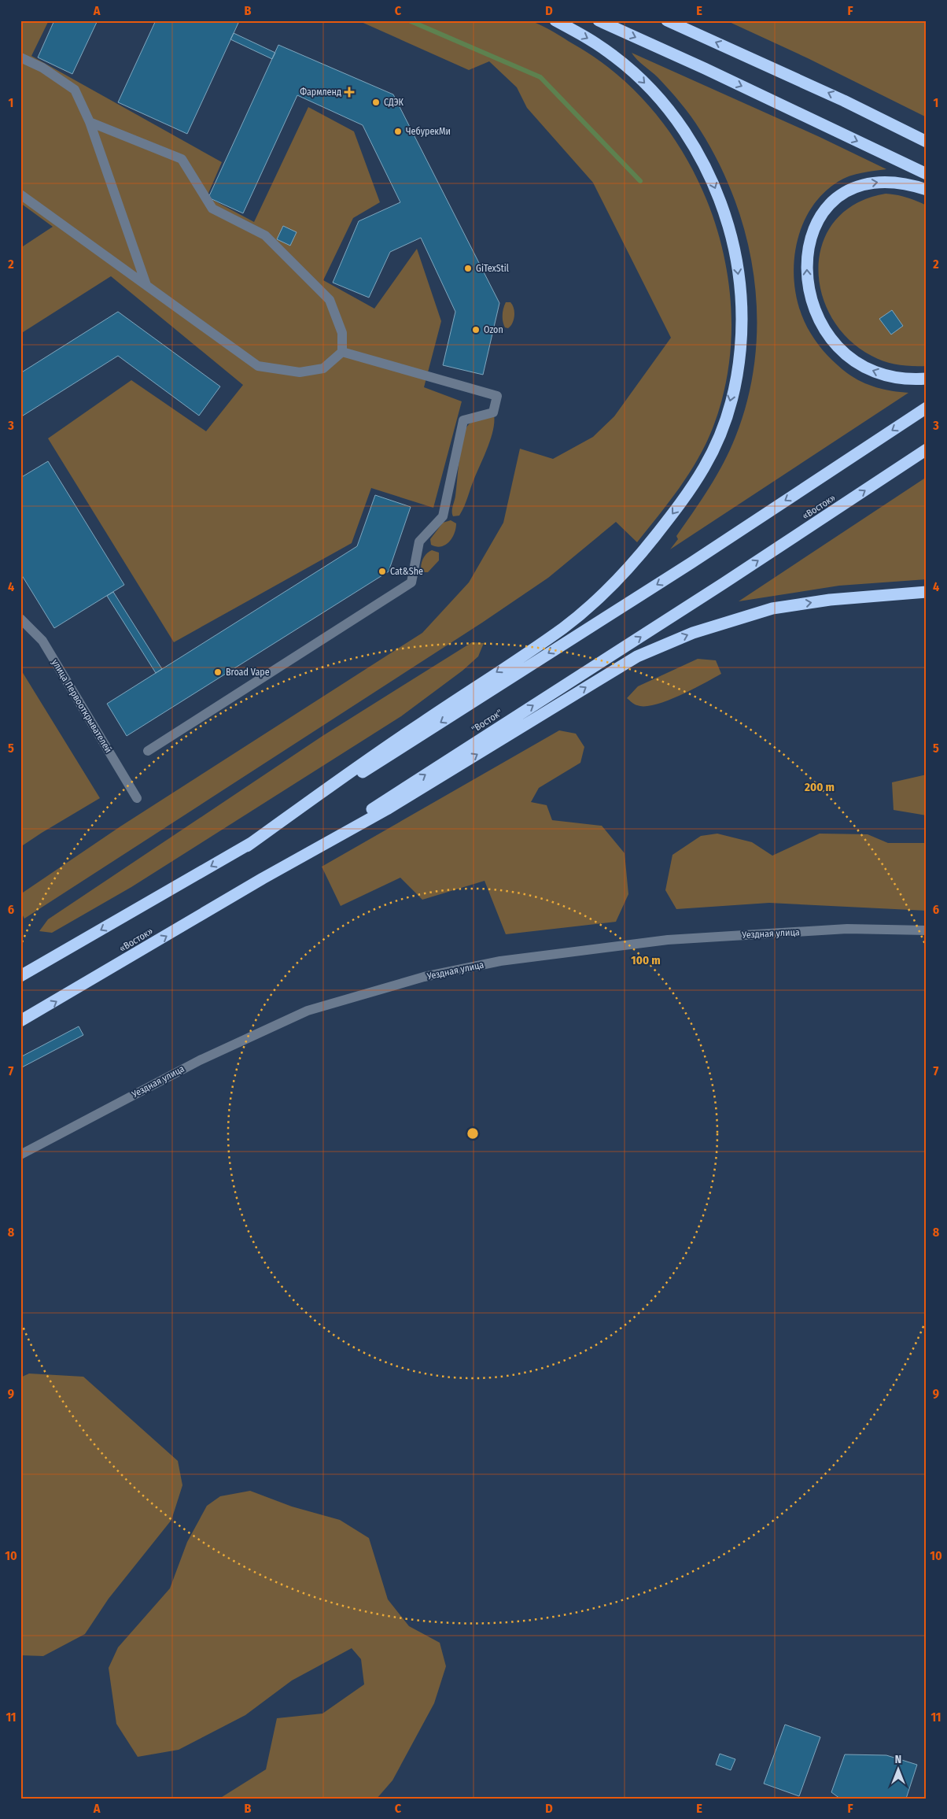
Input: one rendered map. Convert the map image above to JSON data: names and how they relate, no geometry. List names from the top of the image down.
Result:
{
  "streets": {
    "highway": ["«Восток»", "\"Восток\""],
    "street": ["улица Первооткрывателей", "Уездная улица"]
  },
  "crossings": [
    ["«Восток»", "\"Восток\""]
  ],
  "places": {
    "health": ["Фармленд"],
    "other": [
      "СДЭК",
      "ЧебурекМи",
      "GiTexStil",
      "Ozon",
      "Cat&She",
      "Broad Vape"
    ]
  },
  "north": "top",
  "grid": {
    "columns": [
      "A",
      "B",
      "C",
      "D",
      "E",
      "F"
    ],
    "rows": [
      "1",
      "2",
      "3",
      "4",
      "5",
      "6",
      "7",
      "8",
      "9",
      "10",
      "11"
    ]
  },
  "rings": ["200 m", "100 m"]
}
